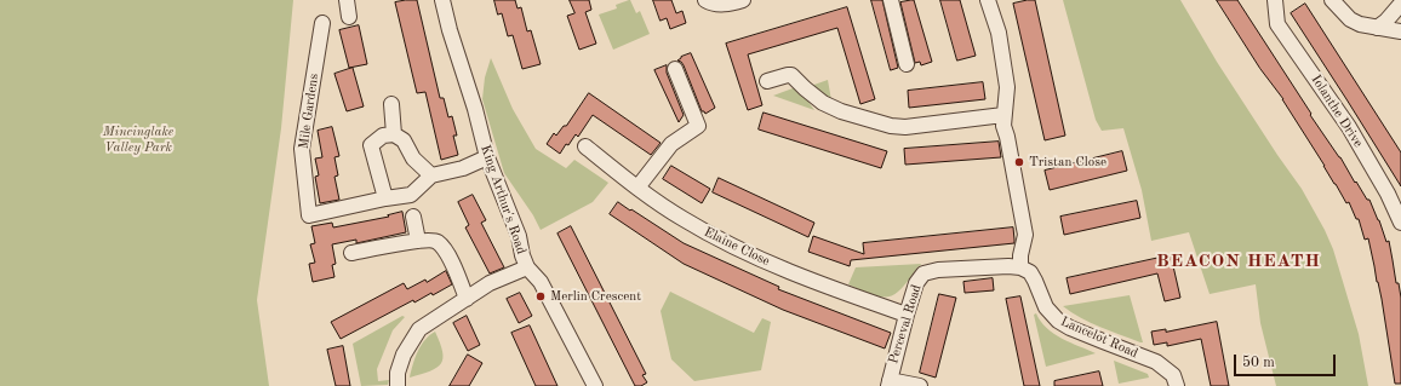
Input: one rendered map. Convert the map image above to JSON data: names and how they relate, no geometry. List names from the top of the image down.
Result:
{
  "streets": {
    "street": [
      "Mile Gardens",
      "Iolanthe Drive",
      "King Arthur's Road",
      "Elaine Close",
      "Perceval Road",
      "Lancelot Road"
    ]
  },
  "crossings": [
    ["Elaine Close", "Perceval Road"],
    ["Perceval Road", "Lancelot Road"]
  ],
  "districts": ["BEACON HEATH"],
  "parks": ["Mincinglake Valley Park"],
  "places": ["Tristan Close", "Merlin Crescent"],
  "scale_bar": "50 m"
}
